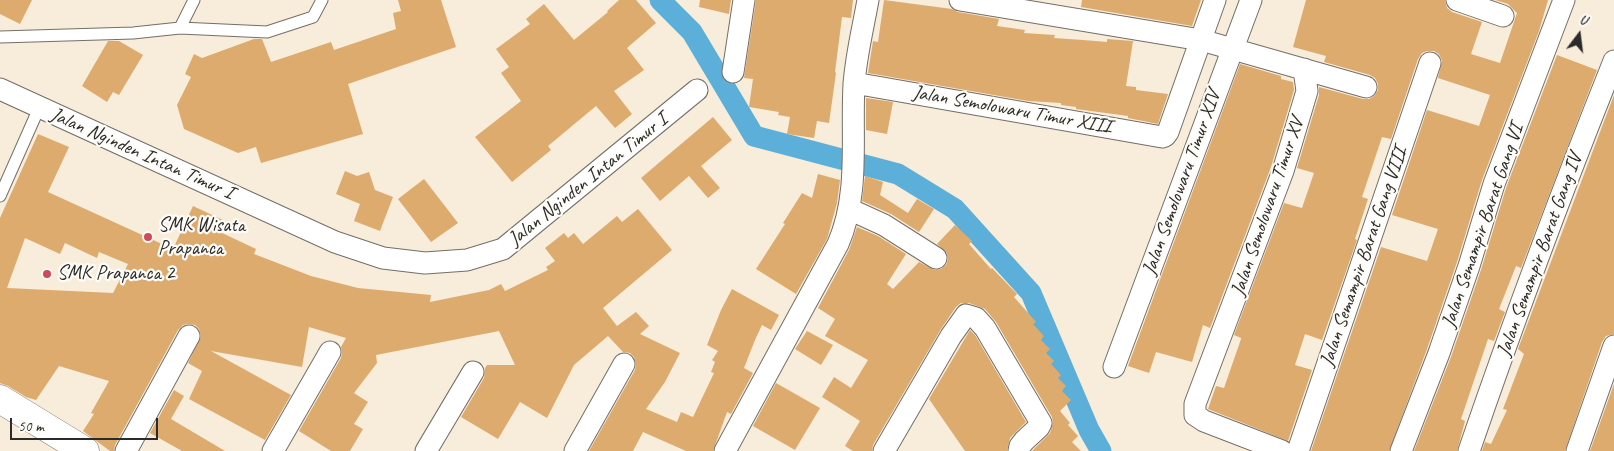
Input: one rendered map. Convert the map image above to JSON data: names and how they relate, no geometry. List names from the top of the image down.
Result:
{
  "streets": {
    "street": [
      "Jalan Semolowaru Timur XIII",
      "Jalan Nginden Intan Timur I",
      "Jalan Semolowaru Timur XIV",
      "Jalan Semolowaru Timur XV",
      "Jalan Semampir Barat Gang VI",
      "Jalan Semampir Barat Gang IV",
      "Jalan Semampir Barat Gang VIII"
    ]
  },
  "crossings": [
    ["Jalan Semolowaru Timur XIII", "Jalan Semolowaru Timur XIV"],
    ["Jalan Semolowaru Timur XV", "Jalan Semampir Barat Gang VIII"]
  ],
  "places": ["SMK Wisata Prapanca", "SMK Prapanca 2"],
  "scale_bar": "50 m",
  "north": "top"
}
